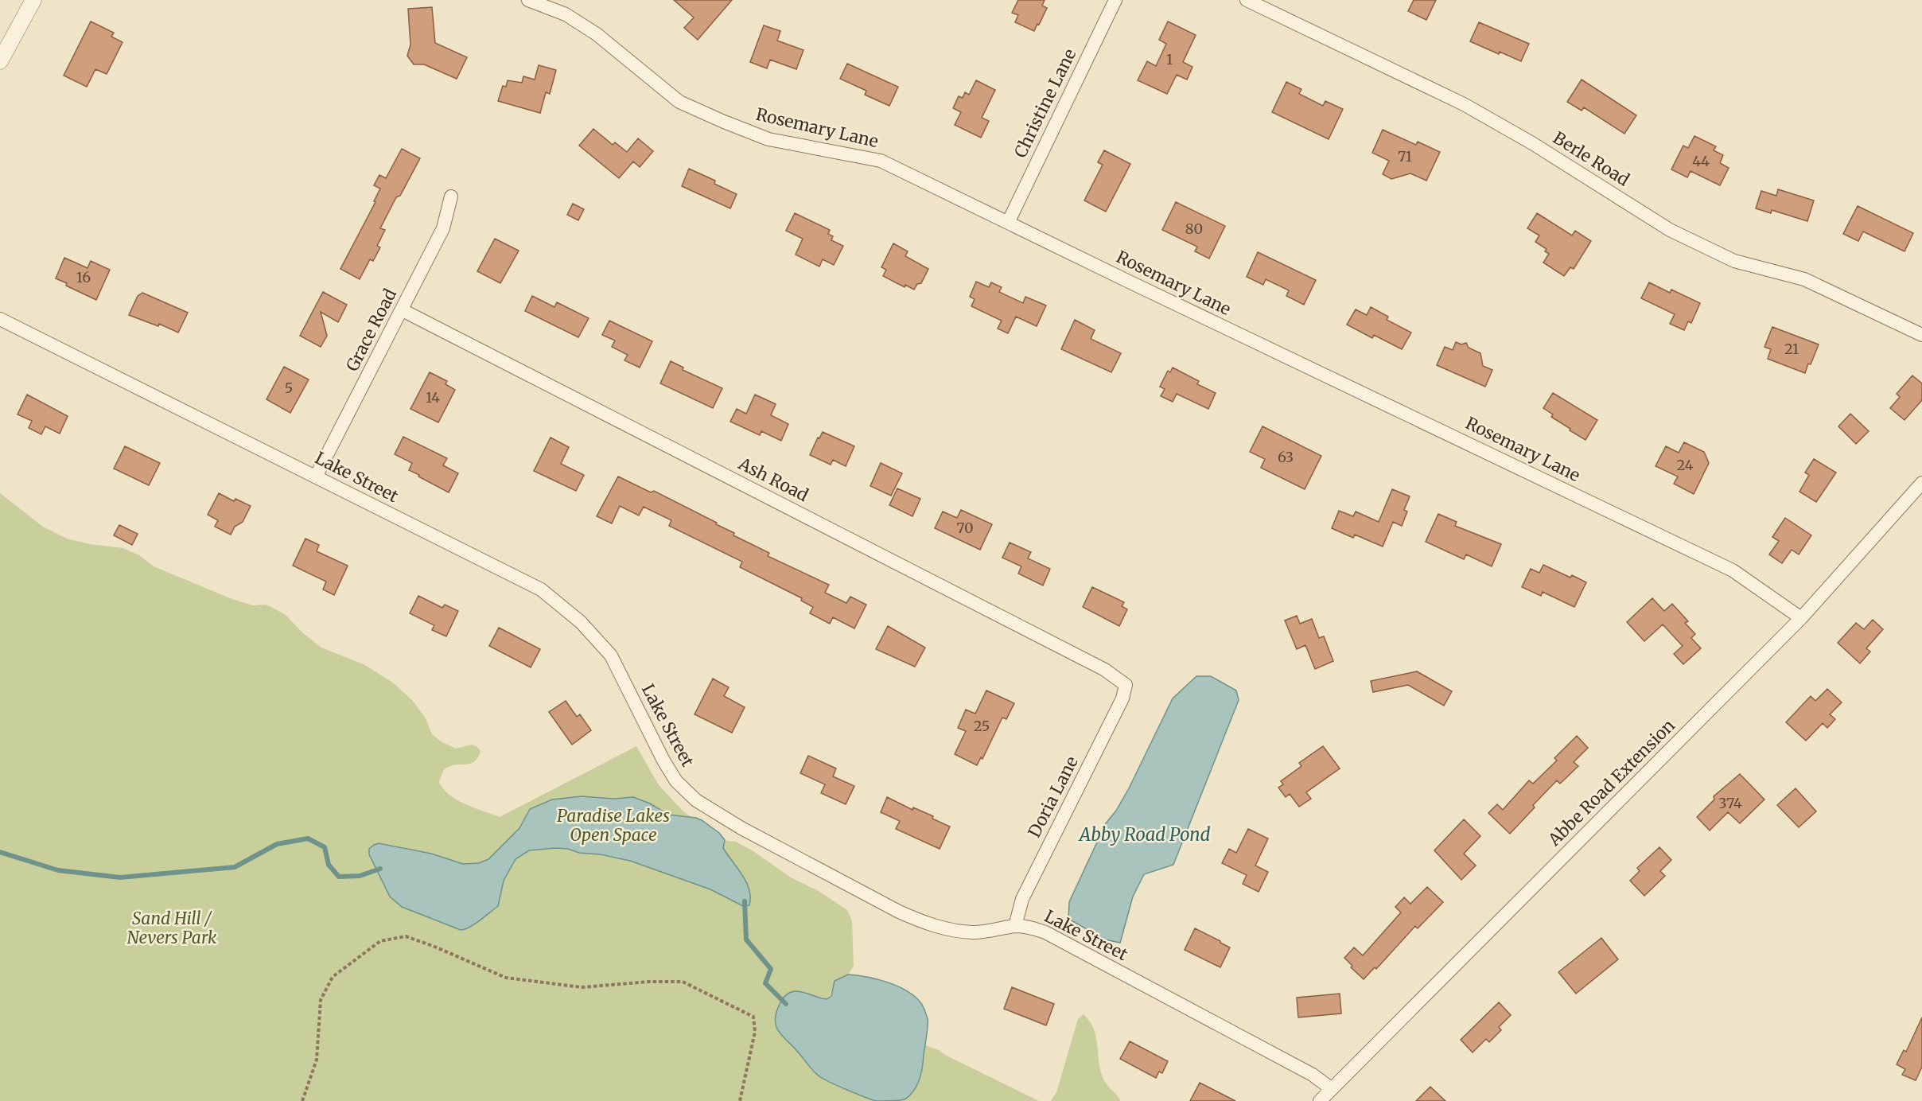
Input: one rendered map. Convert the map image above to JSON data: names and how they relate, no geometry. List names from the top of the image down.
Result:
{
  "streets": {
    "street": [
      "Christine Lane",
      "Rosemary Lane",
      "Berle Road",
      "Grace Road",
      "Lake Street",
      "Ash Road",
      "Abbe Road Extension",
      "Doria Lane"
    ]
  },
  "crossings": [
    ["Christine Lane", "Rosemary Lane"],
    ["Rosemary Lane", "Abbe Road Extension"],
    ["Grace Road", "Lake Street"],
    ["Grace Road", "Ash Road"],
    ["Lake Street", "Abbe Road Extension"],
    ["Lake Street", "Doria Lane"],
    ["Ash Road", "Doria Lane"]
  ],
  "water": ["Abby Road Pond"],
  "parks": ["Paradise Lakes Open Space", "Sand Hill / Nevers Park"],
  "house_numbers": [
    "1",
    "71",
    "44",
    "80",
    "16",
    "21",
    "5",
    "14",
    "63",
    "24",
    "70",
    "25",
    "374"
  ]
}
